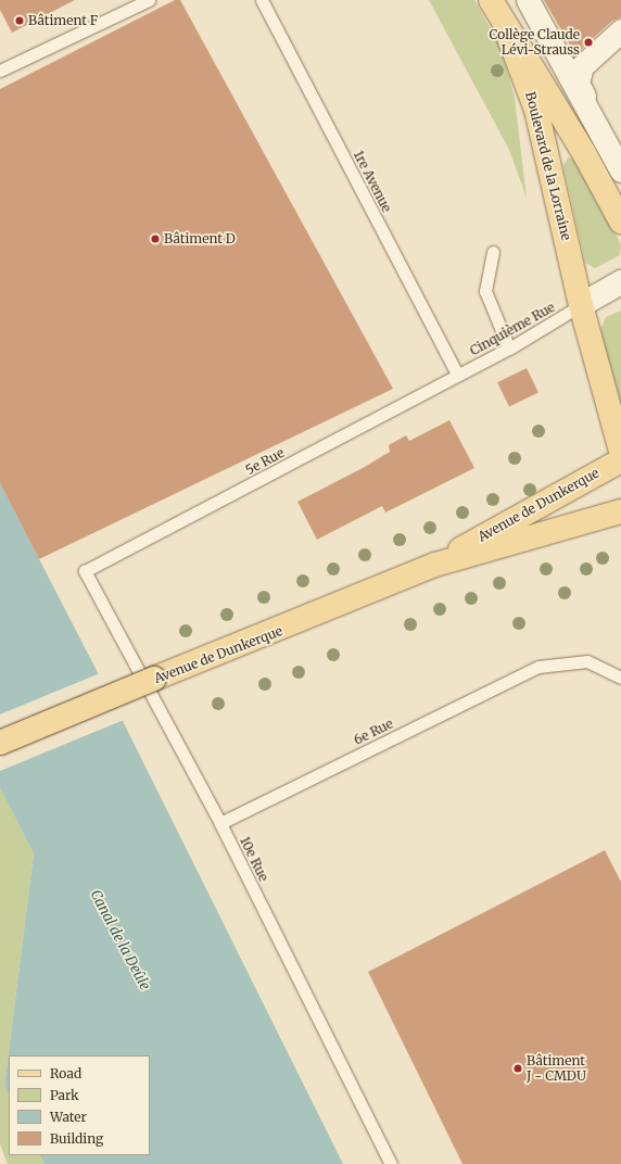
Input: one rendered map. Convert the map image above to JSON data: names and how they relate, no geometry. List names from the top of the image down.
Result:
{
  "streets": {
    "main road": ["Boulevard de la Lorraine", "Avenue de Dunkerque"],
    "lane": [
      "1re Avenue",
      "Cinquième Rue",
      "5e Rue",
      "6e Rue",
      "10e Rue"
    ]
  },
  "crossings": [
    ["Boulevard de la Lorraine", "Cinquième Rue"],
    ["1re Avenue", "Cinquième Rue"],
    ["1re Avenue", "5e Rue"],
    ["Cinquième Rue", "5e Rue"],
    ["5e Rue", "10e Rue"],
    ["6e Rue", "10e Rue"]
  ],
  "water": ["Canal de la Deûle"],
  "places": [
    "Bâtiment F",
    "Collège Claude Lévi-Strauss",
    "Bâtiment D",
    "Bâtiment J - CMDU"
  ],
  "legend": [
    "Road",
    "Park",
    "Water",
    "Building"
  ]
}
